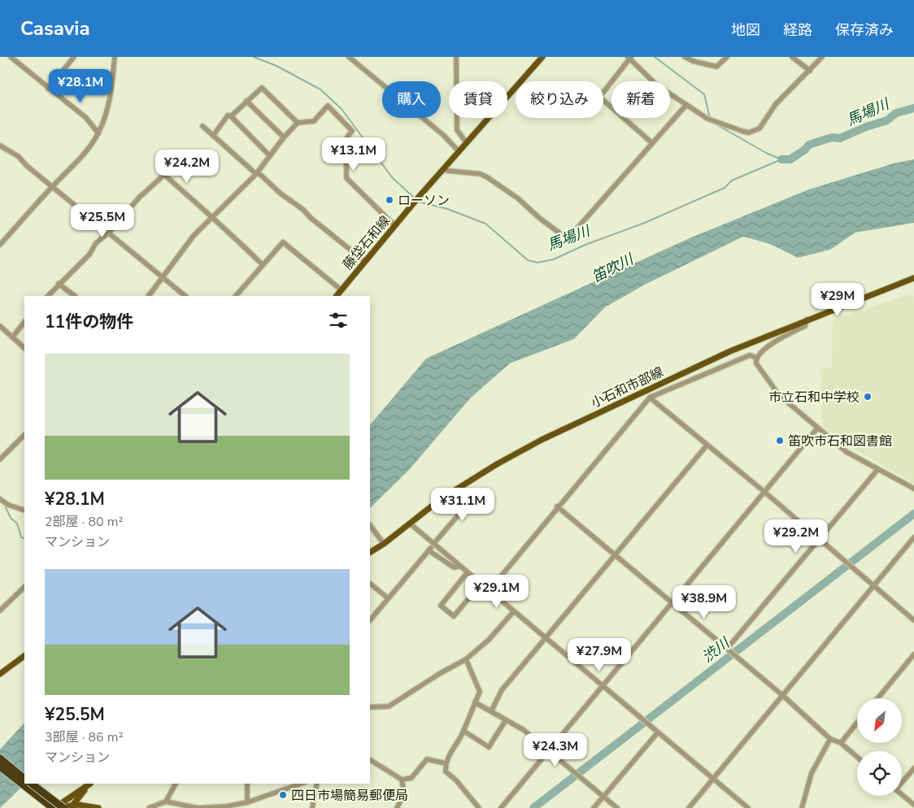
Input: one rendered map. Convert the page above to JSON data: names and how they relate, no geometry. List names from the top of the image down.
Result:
{
  "streets": {
    "main road": ["藤垈石和線", "小石和市部線"]
  },
  "water": ["馬場川", "笛吹川", "渋川"],
  "places": [
    "ローソン",
    "市立石和中学校",
    "笛吹市石和図書館",
    "四日市場簡易郵便局"
  ],
  "north": "bottom left",
  "page": {
    "header": "Casavia",
    "nav": ["地図", "経路", "保存済み"],
    "price": [
      "¥28.1M",
      "¥13.1M",
      "¥24.2M",
      "¥25.5M",
      "¥29M",
      "¥31.1M",
      "¥29.2M",
      "¥29.1M",
      "¥38.9M",
      "¥27.9M",
      "¥24.3M"
    ],
    "chip": [
      "購入",
      "賃貸",
      "絞り込み",
      "新着"
    ],
    "heading": "11件の物件",
    "list": [
      {
        "name": "¥28.1M",
        "note": "2部屋 · 80 m² · マンション"
      },
      {
        "name": "¥25.5M",
        "note": "3部屋 · 86 m² · マンション"
      }
    ]
  }
}
